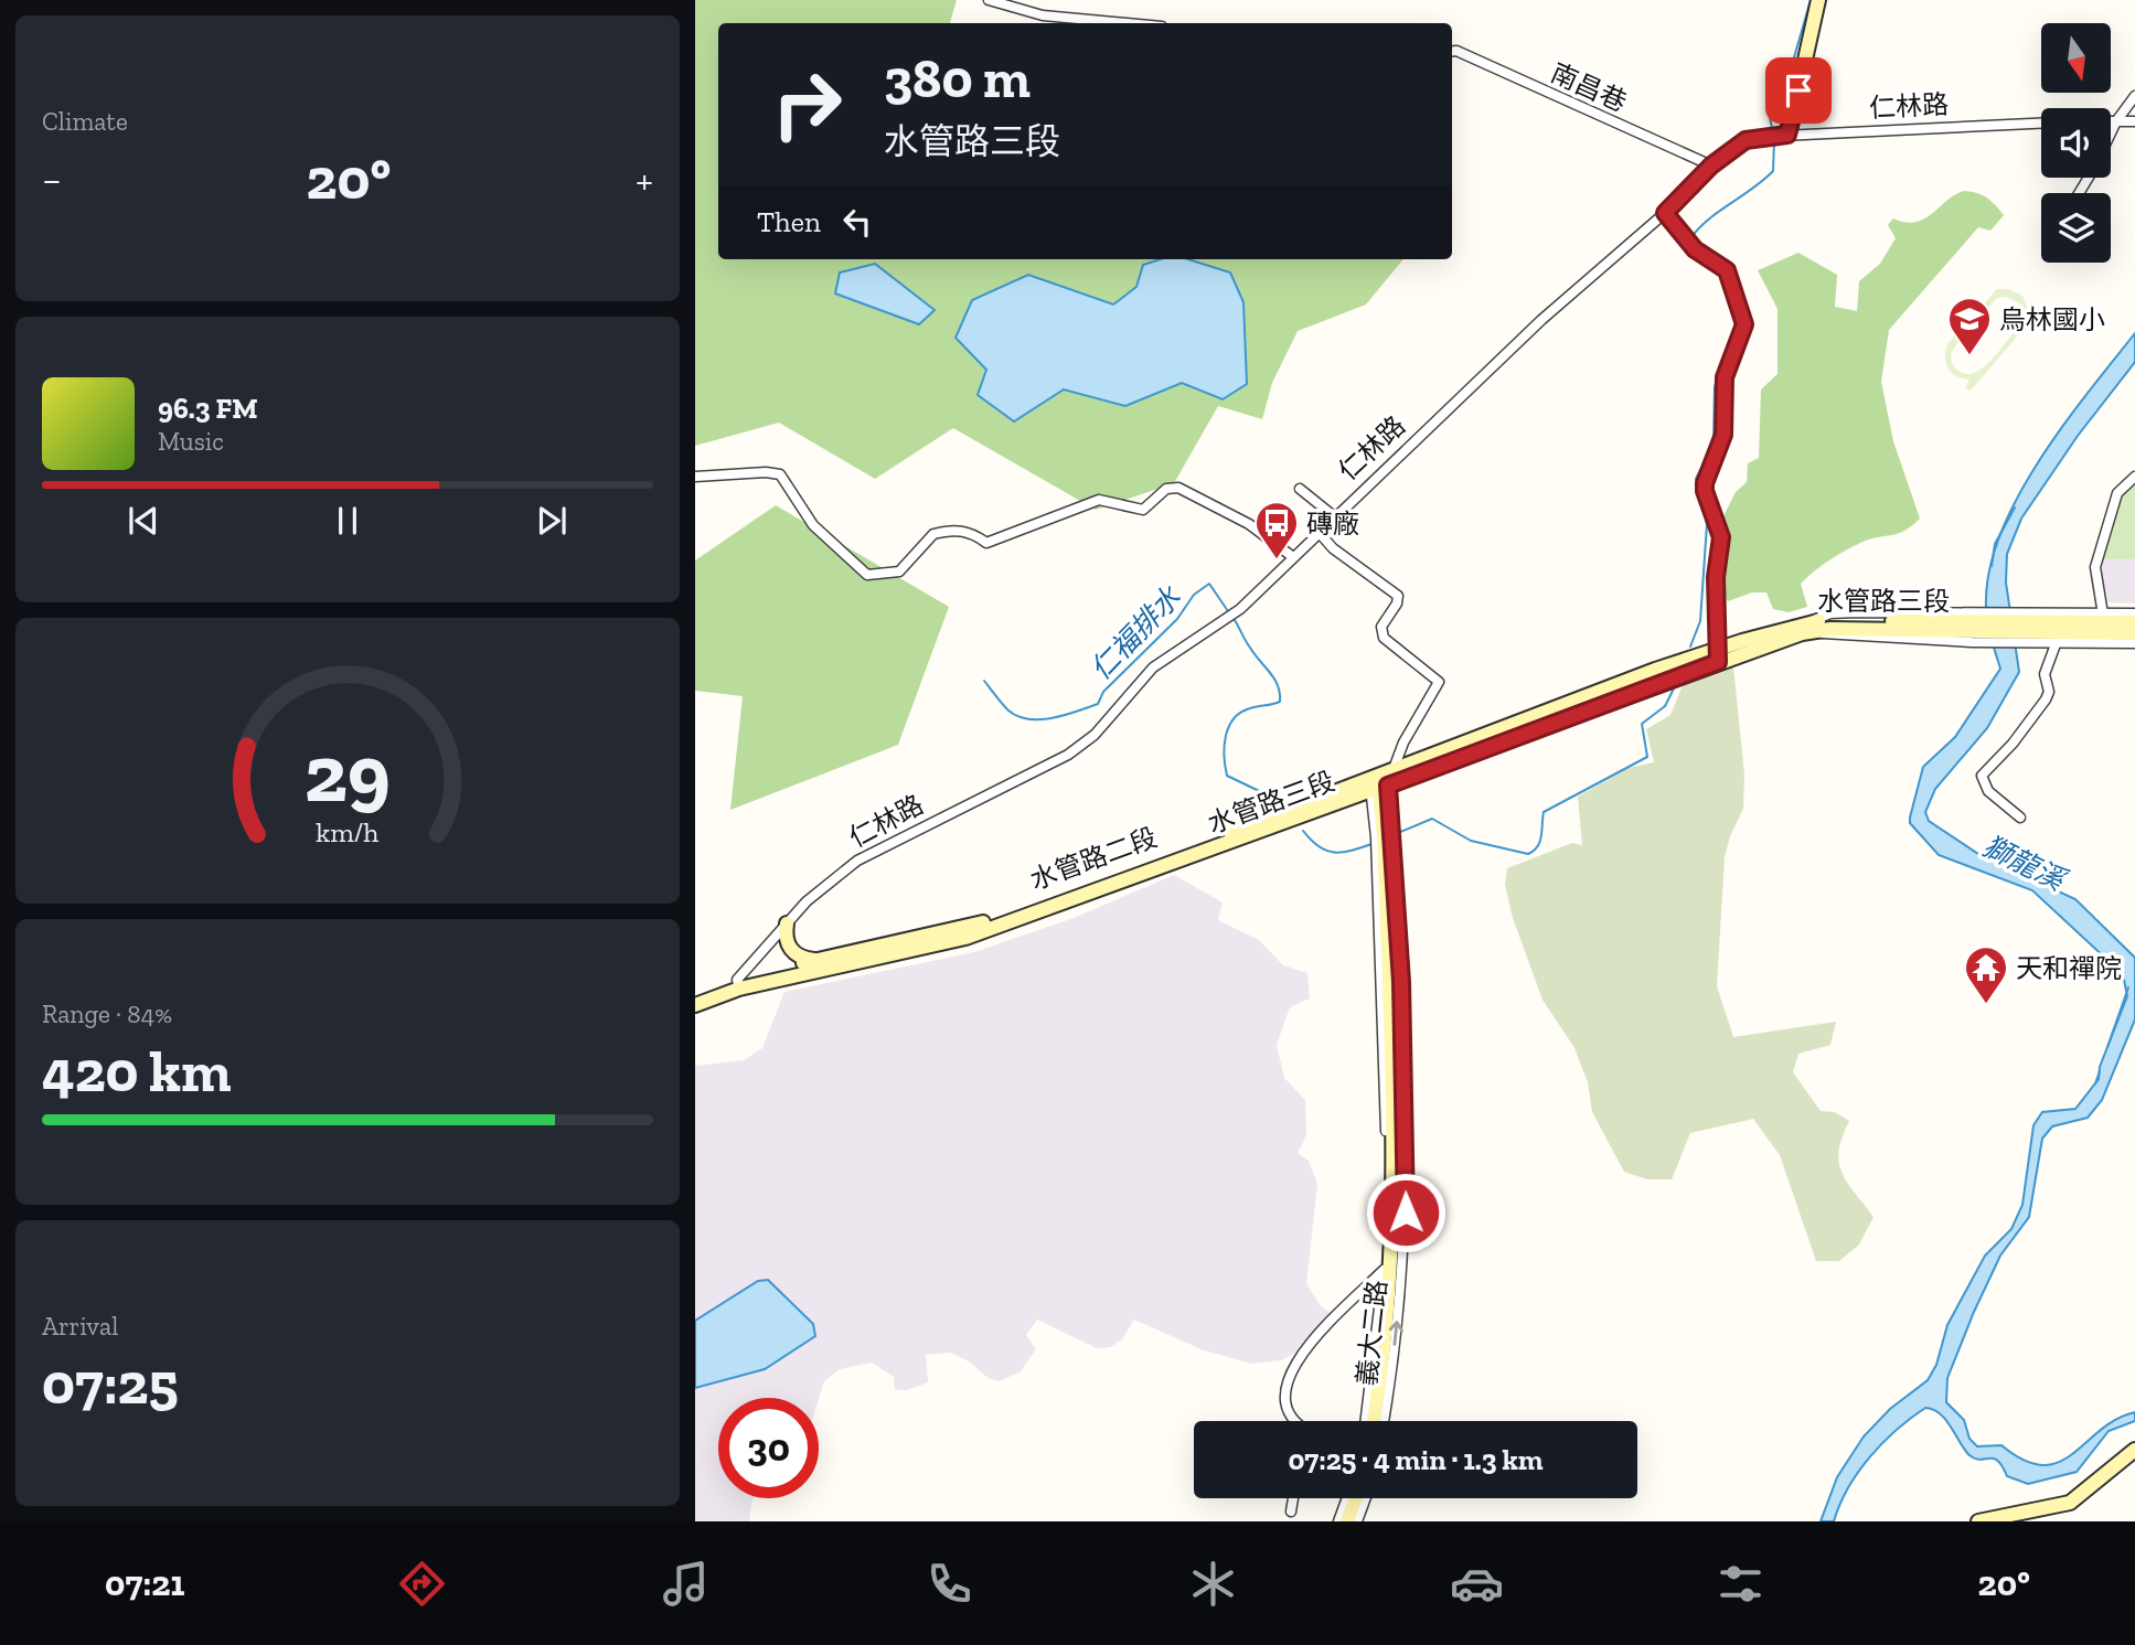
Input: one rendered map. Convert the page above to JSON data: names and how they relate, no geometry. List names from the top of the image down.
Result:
{
  "streets": {
    "main road": [
      "仁林路",
      "水管路三段",
      "水管路二段",
      "義大二路"
    ],
    "street": ["南昌巷"]
  },
  "crossings": [
    ["南昌巷", "仁林路"],
    ["仁林路", "水管路三段"],
    ["水管路三段", "水管路二段"],
    ["水管路三段", "義大二路"],
    ["水管路二段", "義大二路"]
  ],
  "water": ["仁福排水", "獅龍溪"],
  "places": {
    "school or university": ["烏林國小"],
    "bus stop": ["磚廠"],
    "temple": ["天和禪院"]
  },
  "north": "bottom",
  "page": {
    "tile": [
      "Climate",
      ["Range · 84%", "420 km"],
      ["Arrival", "07:25"]
    ],
    "turn": ["380 m", "水管路三段"],
    "heat": ["−", "20°", "+"],
    "then": "Then",
    "song": ["96.3 FM", "Music"],
    "limit": "30",
    "trip": "07:25 · 4 min · 1.3 km",
    "tabs": ["07:21", "20°"],
    "gauge": ["29", "km/h"]
  }
}
